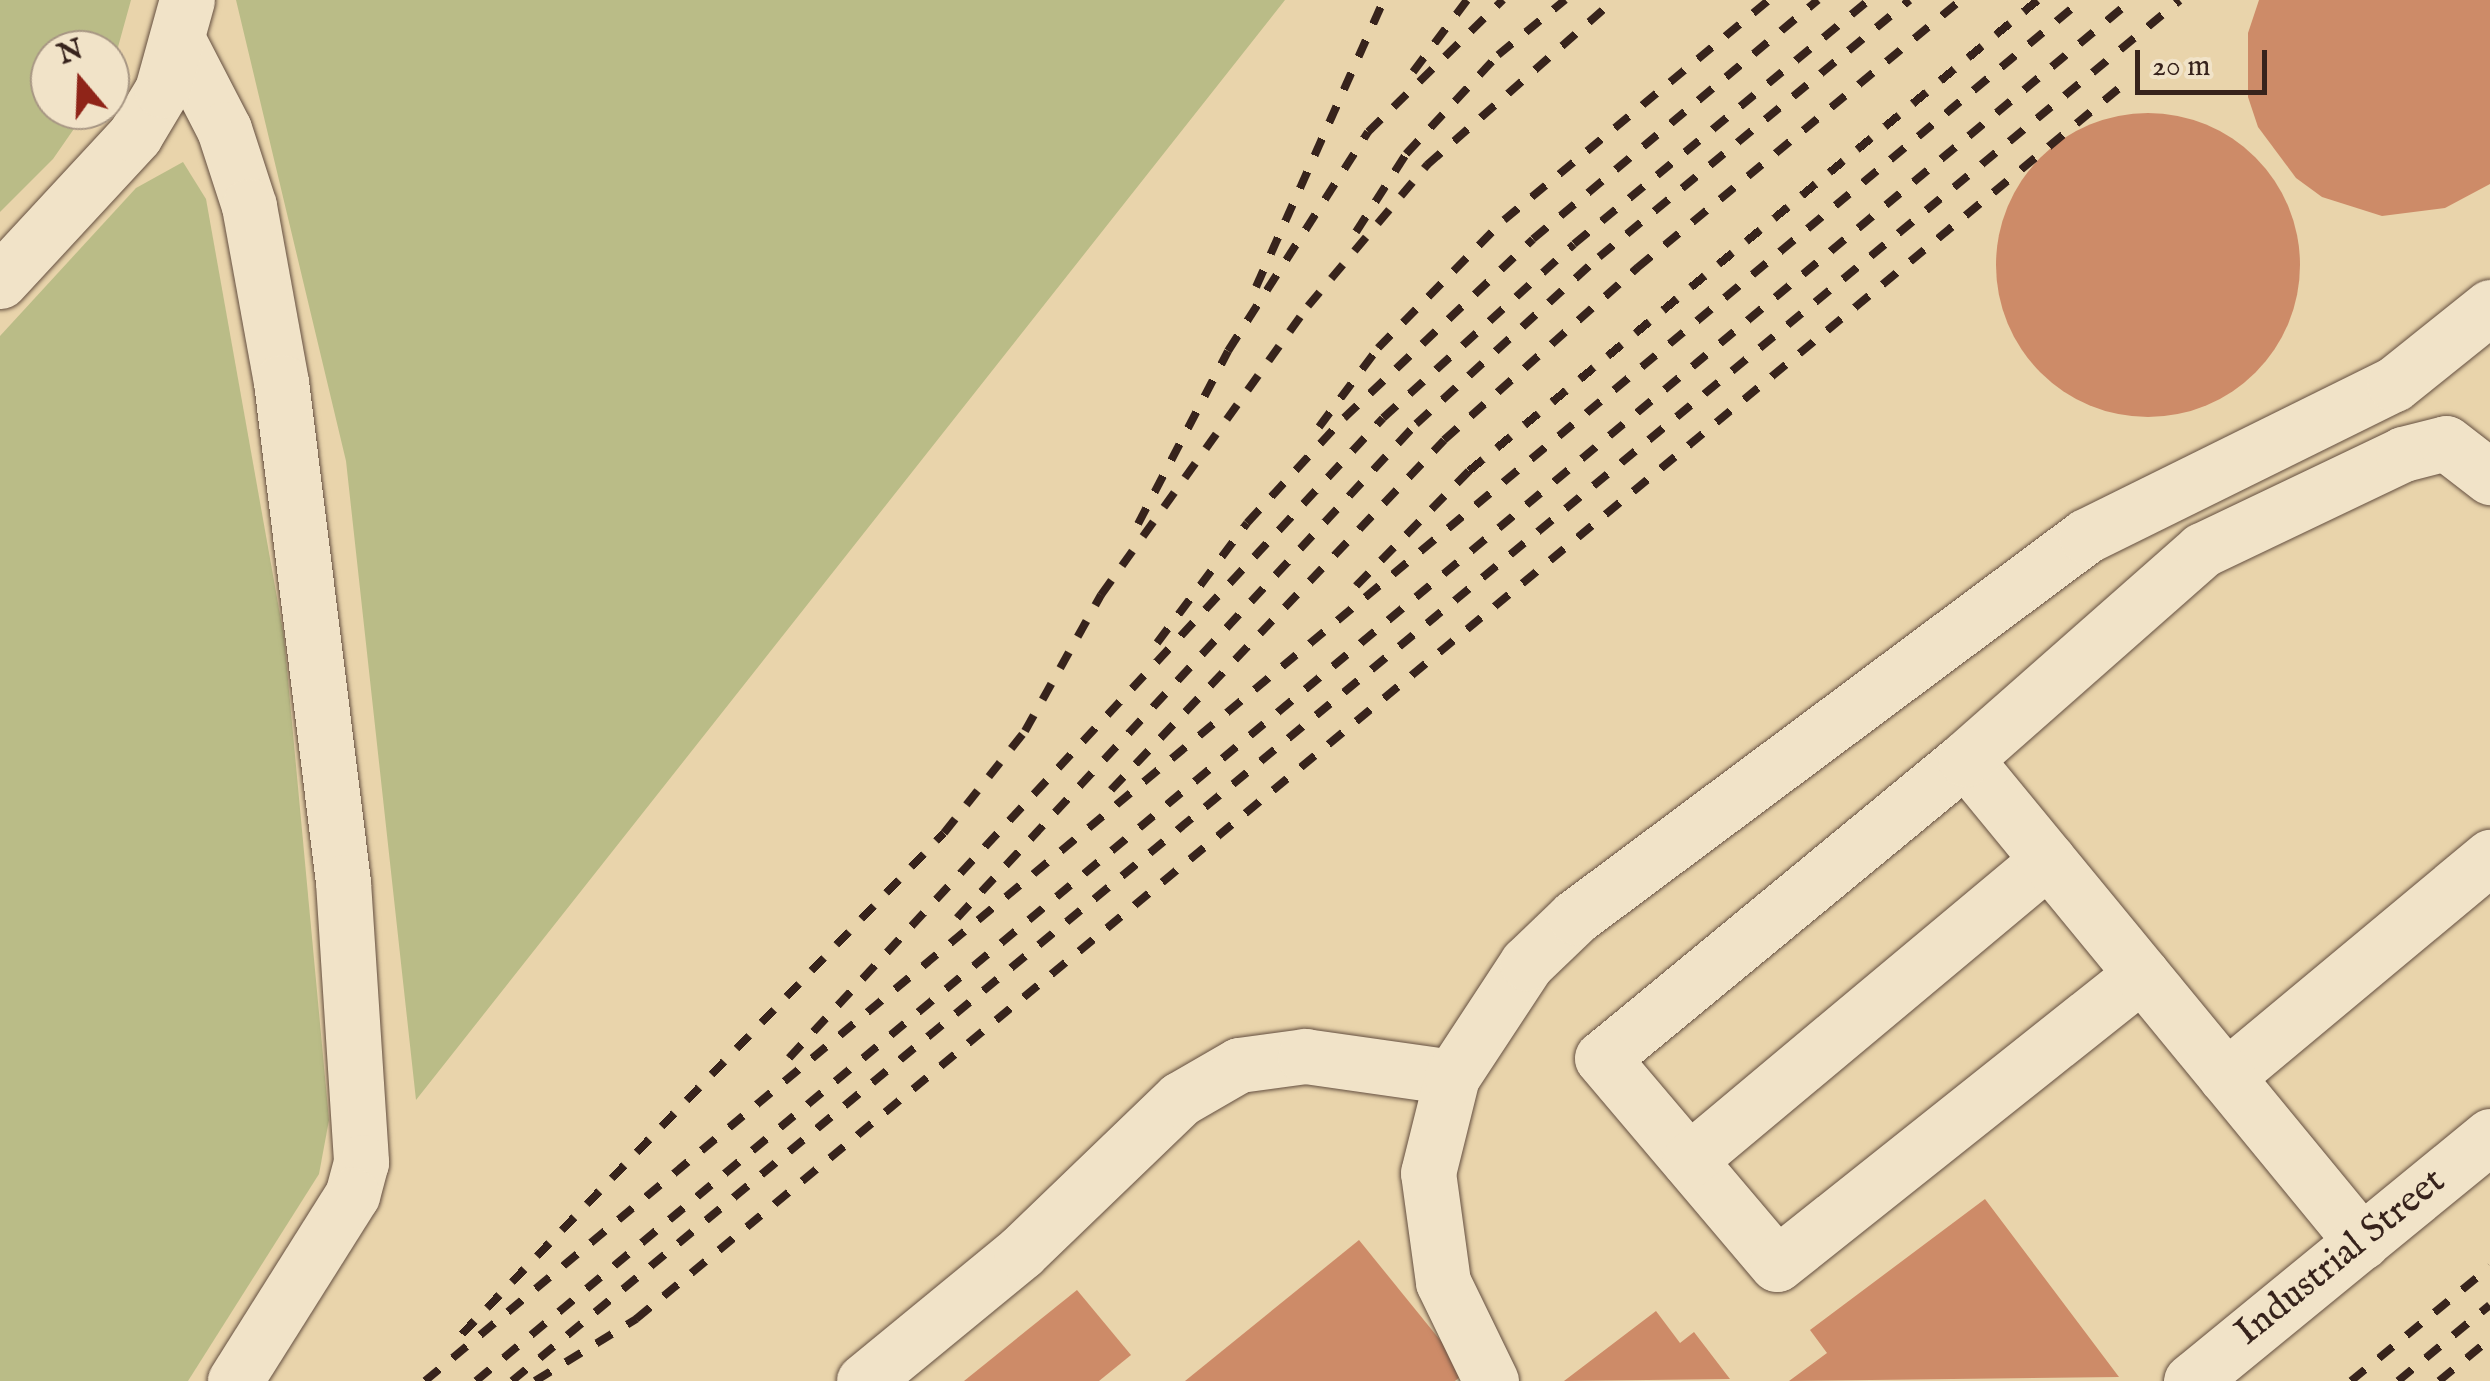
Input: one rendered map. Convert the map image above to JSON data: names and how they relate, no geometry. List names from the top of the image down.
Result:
{
  "streets": {
    "street": ["Industrial Street"]
  },
  "scale_bar": "20 m",
  "north": "top"
}
